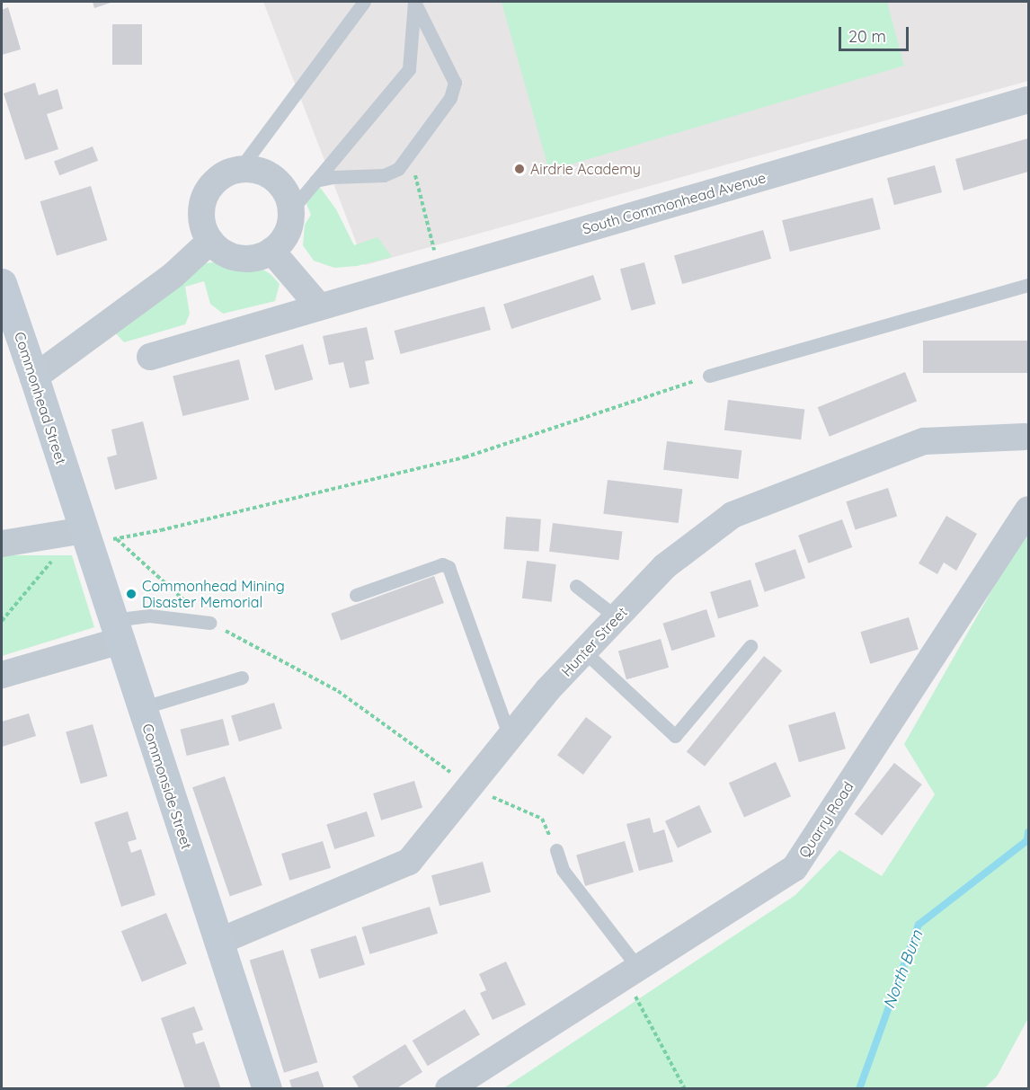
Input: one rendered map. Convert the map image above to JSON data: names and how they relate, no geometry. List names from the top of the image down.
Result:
{
  "streets": {
    "main road": ["Commonhead Street", "Commonside Street"],
    "street": ["South Commonhead Avenue", "Hunter Street", "Quarry Road"]
  },
  "crossings": [
    ["Commonhead Street", "Commonside Street"],
    ["Hunter Street", "Commonside Street"]
  ],
  "water": ["North Burn"],
  "places": ["Airdrie Academy", "Commonhead Mining Disaster Memorial"],
  "scale_bar": "20 m"
}
